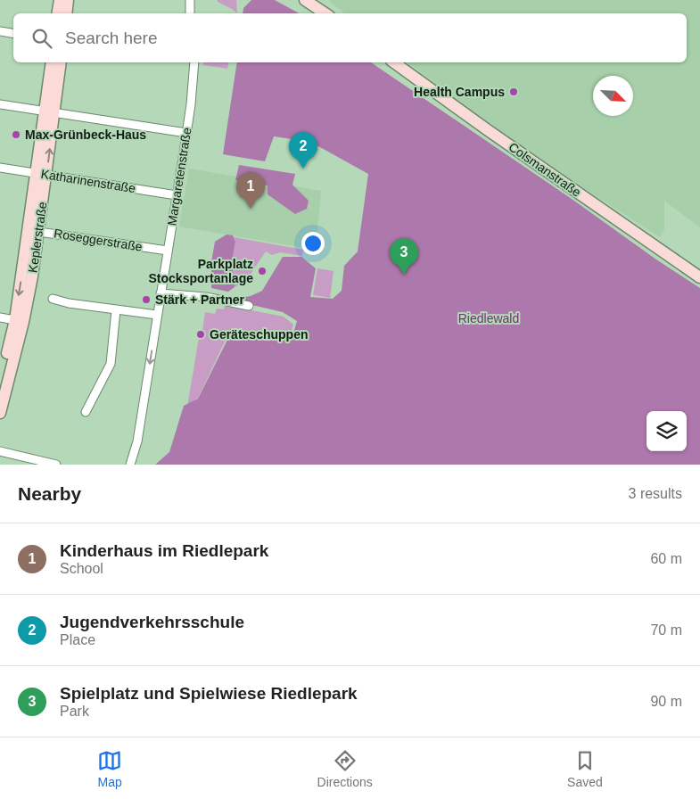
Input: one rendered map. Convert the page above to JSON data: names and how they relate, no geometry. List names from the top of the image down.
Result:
{
  "streets": {
    "street": [
      "Colsmanstraße",
      "Margaretenstraße",
      "Katharinenstraße",
      "Keplerstraße",
      "Roseggerstraße"
    ]
  },
  "crossings": [
    ["Margaretenstraße", "Katharinenstraße"],
    ["Margaretenstraße", "Roseggerstraße"],
    ["Katharinenstraße", "Keplerstraße"],
    ["Keplerstraße", "Roseggerstraße"]
  ],
  "parks": ["Riedlewald"],
  "places": [
    "Health Campus",
    "Max-Grünbeck-Haus",
    "Parkplatz Stocksportanlage",
    "Stärk + Partner",
    "Geräteschuppen"
  ],
  "north": "bottom right",
  "page": {
    "search": "Search here",
    "pins": ["2", "1", "3"],
    "heading": ["Nearby", "3 results"],
    "list": [
      {
        "mark": "1",
        "name": "Kinderhaus im Riedlepark",
        "note": "School",
        "value": "60 m"
      },
      {
        "mark": "2",
        "name": "Jugendverkehrsschule",
        "note": "Place",
        "value": "70 m"
      },
      {
        "mark": "3",
        "name": "Spielplatz und Spielwiese Riedlepark",
        "note": "Park",
        "value": "90 m"
      }
    ],
    "nav": ["Map", "Directions", "Saved"]
  }
}
